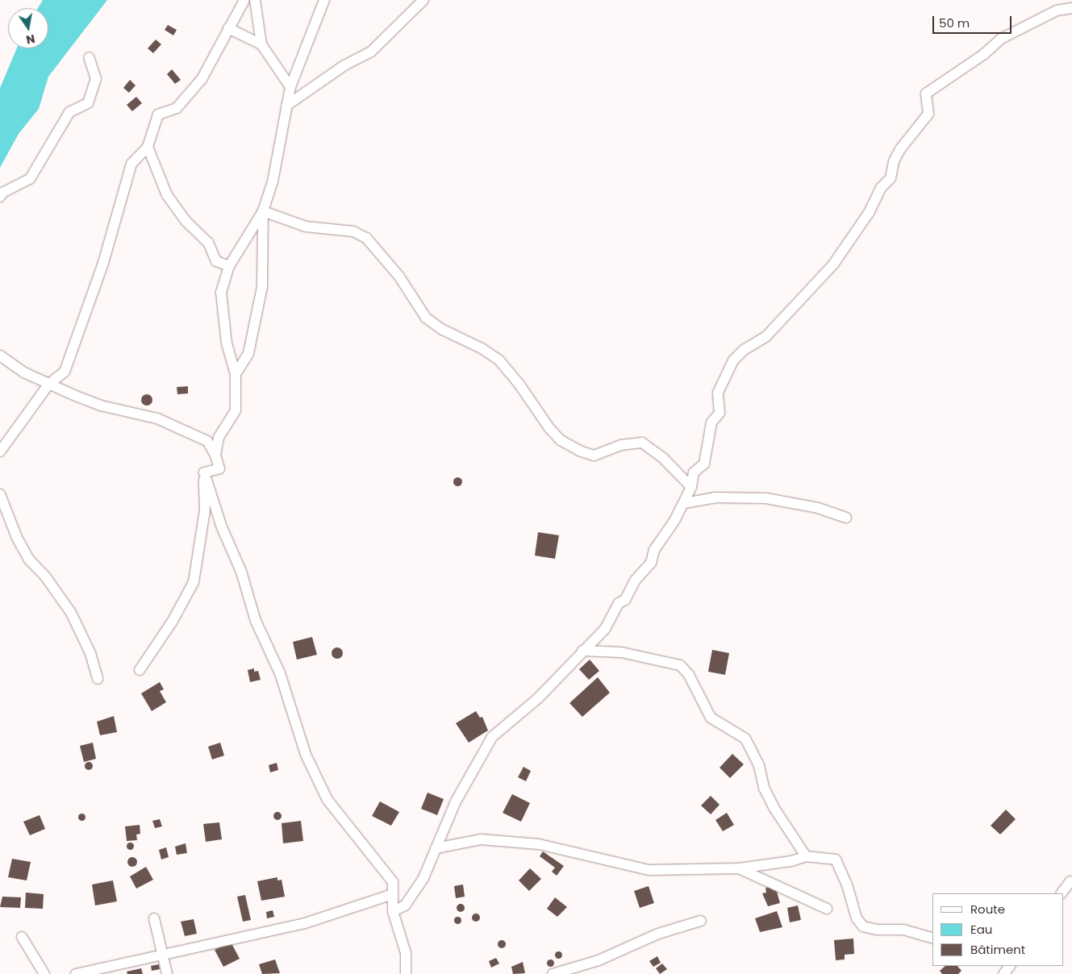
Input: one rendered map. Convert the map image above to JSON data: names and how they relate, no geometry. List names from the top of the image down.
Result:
{
  "legend": ["Route", "Eau", "Bâtiment"],
  "scale_bar": "50 m",
  "north": "bottom"
}
